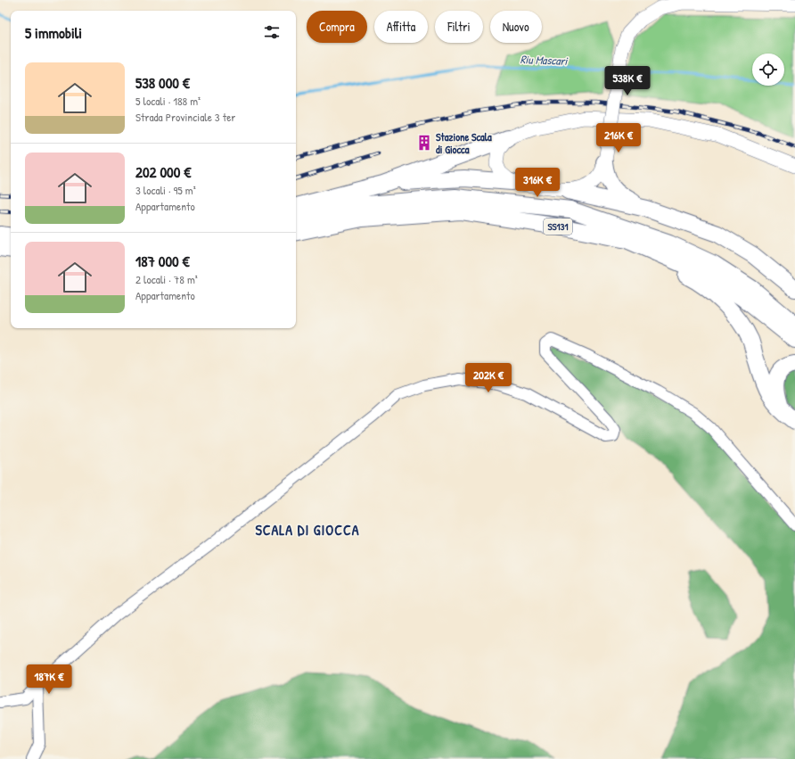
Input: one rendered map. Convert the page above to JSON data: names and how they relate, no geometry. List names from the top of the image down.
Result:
{
  "streets": {
    "highway": ["SS131"]
  },
  "districts": ["SCALA DI GIOCCA"],
  "water": ["Riu Mascari"],
  "places": {
    "building": ["Stazione Scala di Giocca"]
  },
  "page": {
    "chip": [
      "Compra",
      "Affitta",
      "Filtri",
      "Nuovo"
    ],
    "heading": "5 immobili",
    "list": [
      {
        "name": "538 000 €",
        "note": "5 locali · 188 m² · Strada Provinciale 3 ter"
      },
      {
        "name": "202 000 €",
        "note": "3 locali · 95 m² · Appartamento"
      },
      {
        "name": "187 000 €",
        "note": "2 locali · 78 m² · Appartamento"
      }
    ],
    "price": [
      "538K €",
      "216K €",
      "316K €",
      "202K €",
      "187K €"
    ]
  }
}
